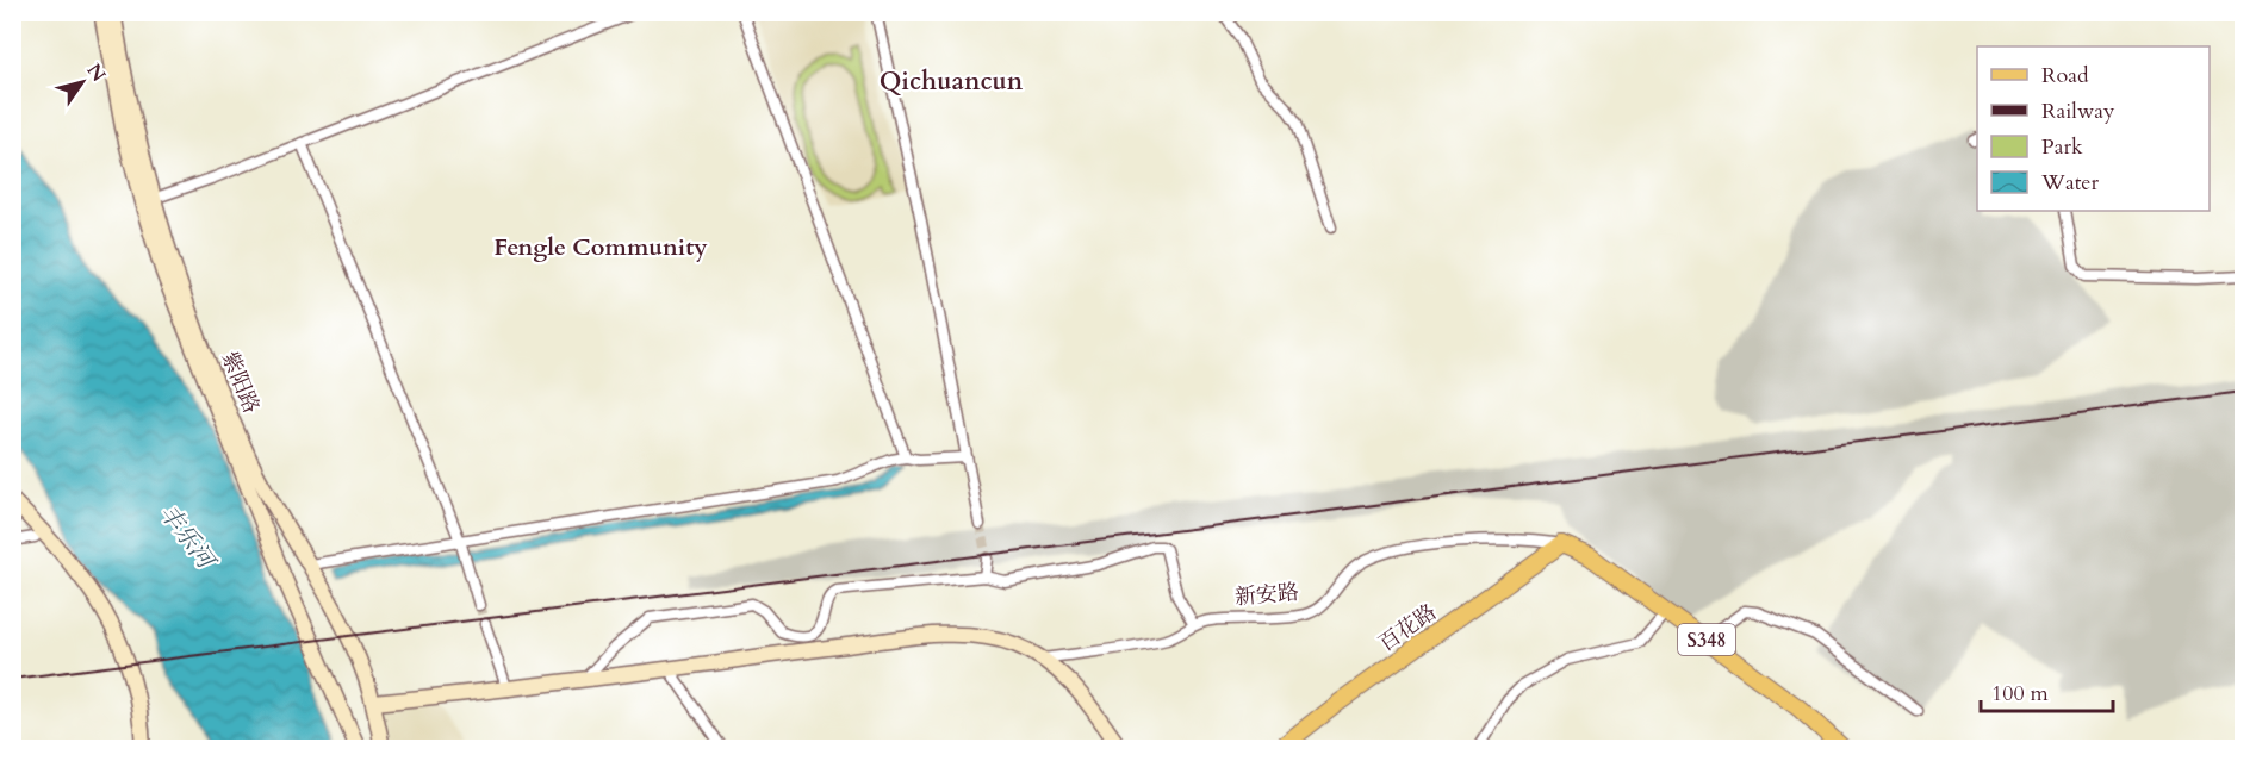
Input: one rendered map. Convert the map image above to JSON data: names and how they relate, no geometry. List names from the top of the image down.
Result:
{
  "streets": {
    "main road": [
      "紫阳路",
      "新安路",
      "百花路",
      "S348"
    ]
  },
  "crossings": [
    ["新安路", "百花路"],
    ["新安路", "S348"],
    ["百花路", "S348"]
  ],
  "districts": ["Qichuancun", "Fengle Community"],
  "water": ["丰乐河"],
  "legend": [
    "Road",
    "Railway",
    "Park",
    "Water"
  ],
  "scale_bar": "100 m",
  "north": "top right"
}
